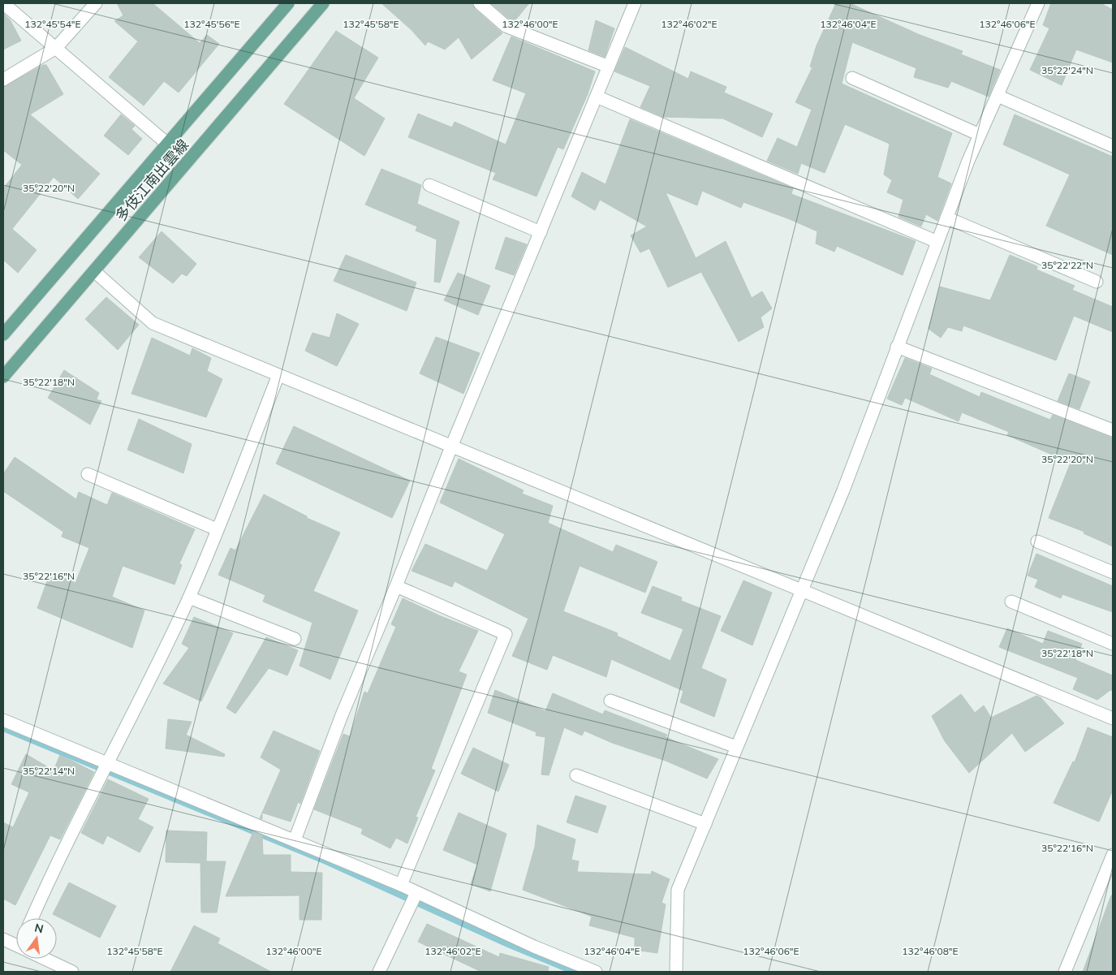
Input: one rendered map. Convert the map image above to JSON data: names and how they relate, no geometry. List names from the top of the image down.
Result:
{
  "streets": {
    "main road": ["多伎江南出雲線"]
  },
  "north": "top",
  "coordinates": [
    "132°45'56\"E",
    "132°45'54\"E",
    "132°45'58\"E",
    "132°46'00\"E",
    "132°46'02\"E",
    "132°46'04\"E",
    "132°46'06\"E",
    "35°22'24\"N",
    "35°22'20\"N",
    "35°22'22\"N",
    "35°22'18\"N",
    "35°22'16\"N",
    "35°22'14\"N",
    "132°46'08\"E"
  ]
}
